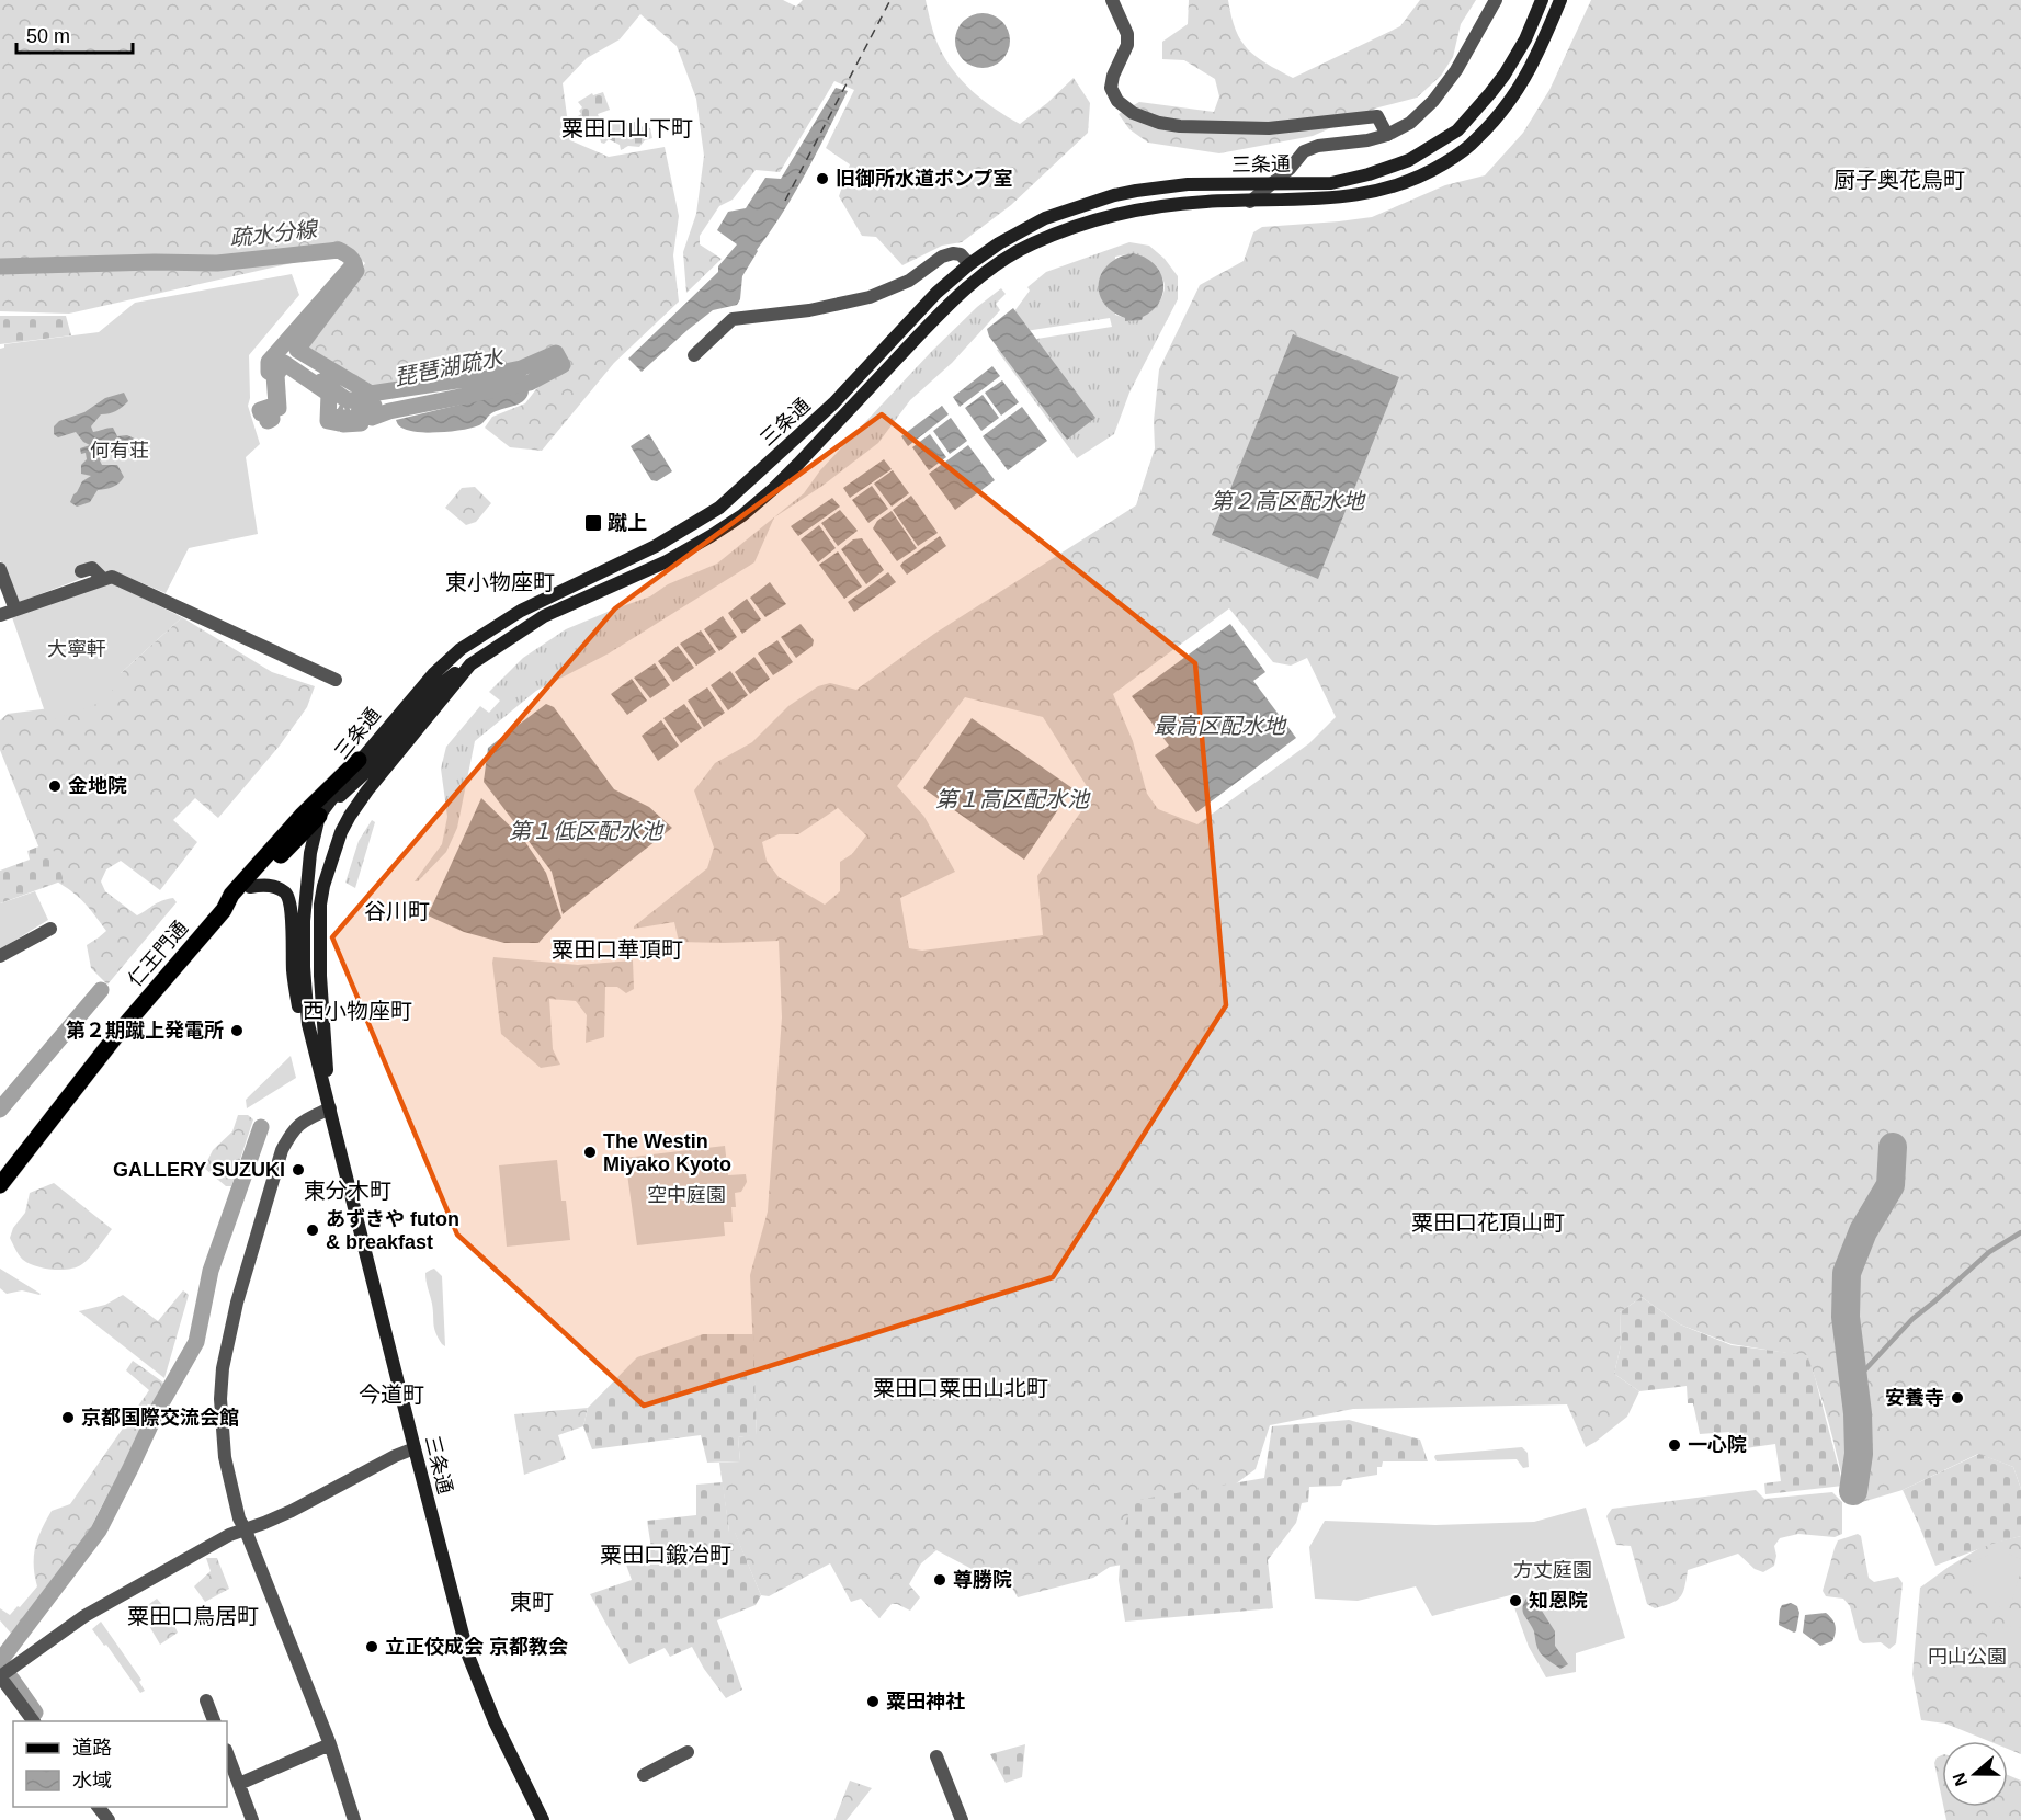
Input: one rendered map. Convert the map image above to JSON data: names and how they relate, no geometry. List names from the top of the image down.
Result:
{
  "streets": {
    "main road": ["三条通", "仁王門通"]
  },
  "crossings": [
    ["三条通", "仁王門通"]
  ],
  "districts": [
    "粟田口山下町",
    "厨子奥花鳥町",
    "東小物座町",
    "谷川町",
    "粟田口華頂町",
    "西小物座町",
    "東分木町",
    "粟田口花頂山町",
    "粟田口粟田山北町",
    "今道町",
    "粟田口鍛冶町",
    "東町",
    "粟田口鳥居町"
  ],
  "water": [
    "疏水分線",
    "琵琶湖疏水",
    "第２高区配水地",
    "最高区配水地",
    "第１高区配水池",
    "第１低区配水池"
  ],
  "parks": [
    "何有荘",
    "大寧軒",
    "空中庭園",
    "方丈庭園",
    "円山公園"
  ],
  "places": {
    "other": [
      "旧御所水道ポンプ室",
      "金地院",
      "第２期蹴上発電所",
      "The Westin Miyako Kyoto",
      "GALLERY SUZUKI",
      "あずきや futon & breakfast",
      "安養寺",
      "京都国際交流会館",
      "一心院",
      "尊勝院",
      "知恩院",
      "立正佼成会 京都教会",
      "粟田神社"
    ],
    "transit": ["蹴上"]
  },
  "legend": ["道路", "水域"],
  "scale_bar": "50 m",
  "north": "left"
}
